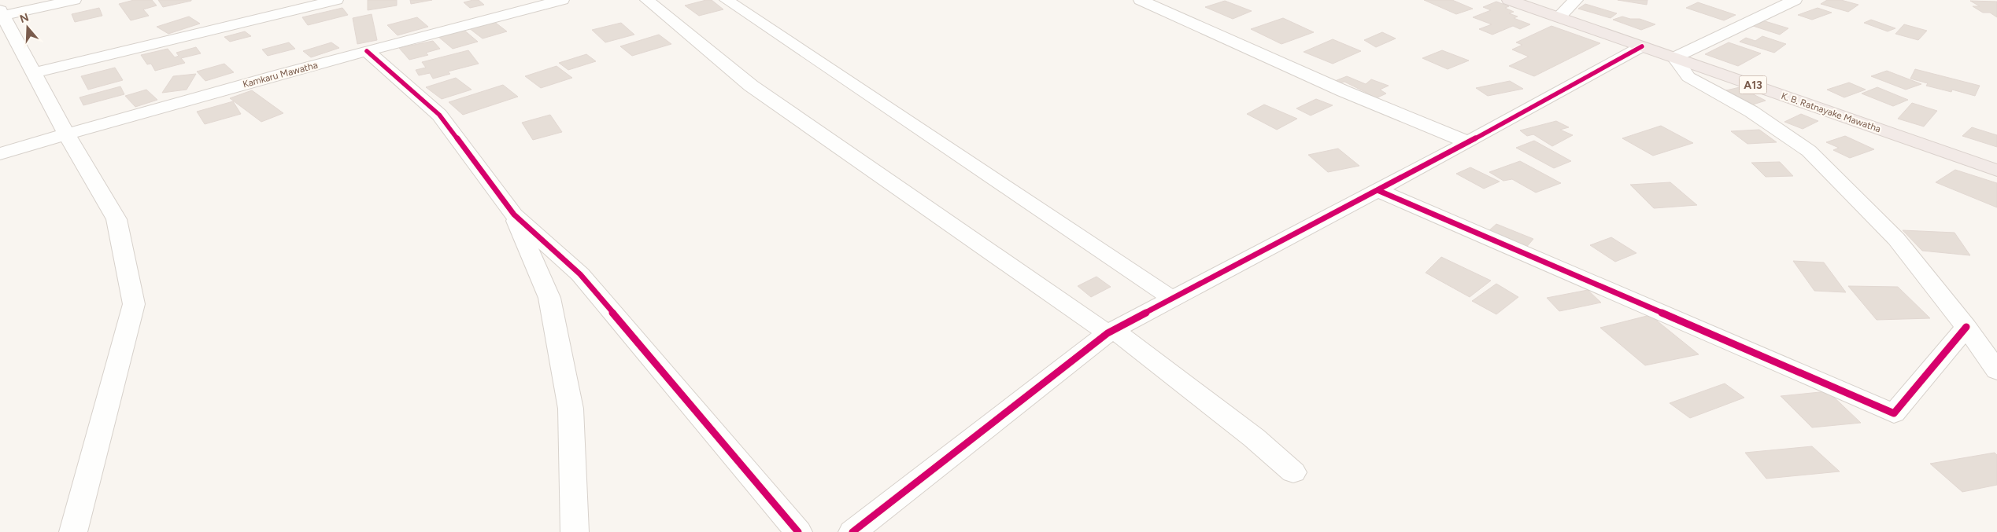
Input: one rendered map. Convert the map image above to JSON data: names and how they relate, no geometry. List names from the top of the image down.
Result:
{
  "streets": {
    "highway": ["A13", "K. B. Ratnayake Mawatha"],
    "street": ["Kamkaru Mawatha"]
  },
  "north": "top"
}
